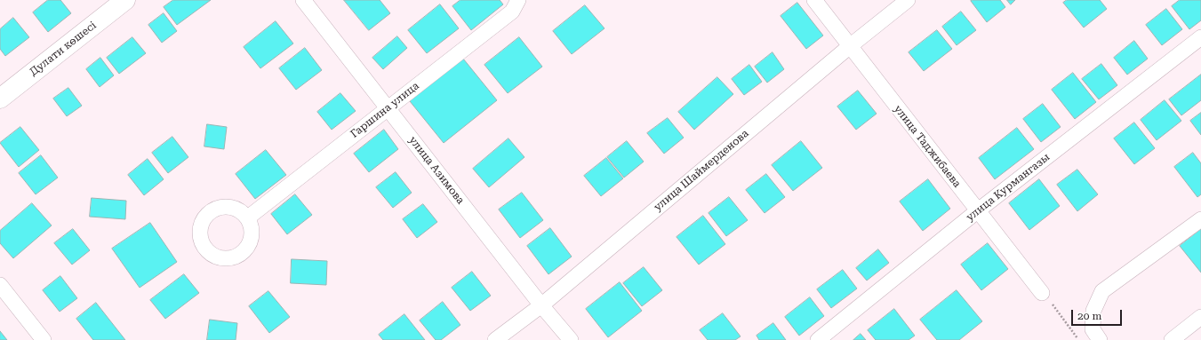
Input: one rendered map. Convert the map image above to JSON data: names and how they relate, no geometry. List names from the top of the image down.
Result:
{
  "streets": {
    "main road": ["Дулати көшесі"],
    "street": [
      "Гаршина улица",
      "улица Таджибаева",
      "улица Азимова",
      "улица Шаймерденова",
      "улица Курмангазы"
    ]
  },
  "crossings": [
    ["Гаршина улица", "улица Азимова"],
    ["улица Таджибаева", "улица Шаймерденова"],
    ["улица Таджибаева", "улица Курмангазы"],
    ["улица Азимова", "улица Шаймерденова"]
  ],
  "scale_bar": "20 m"
}
